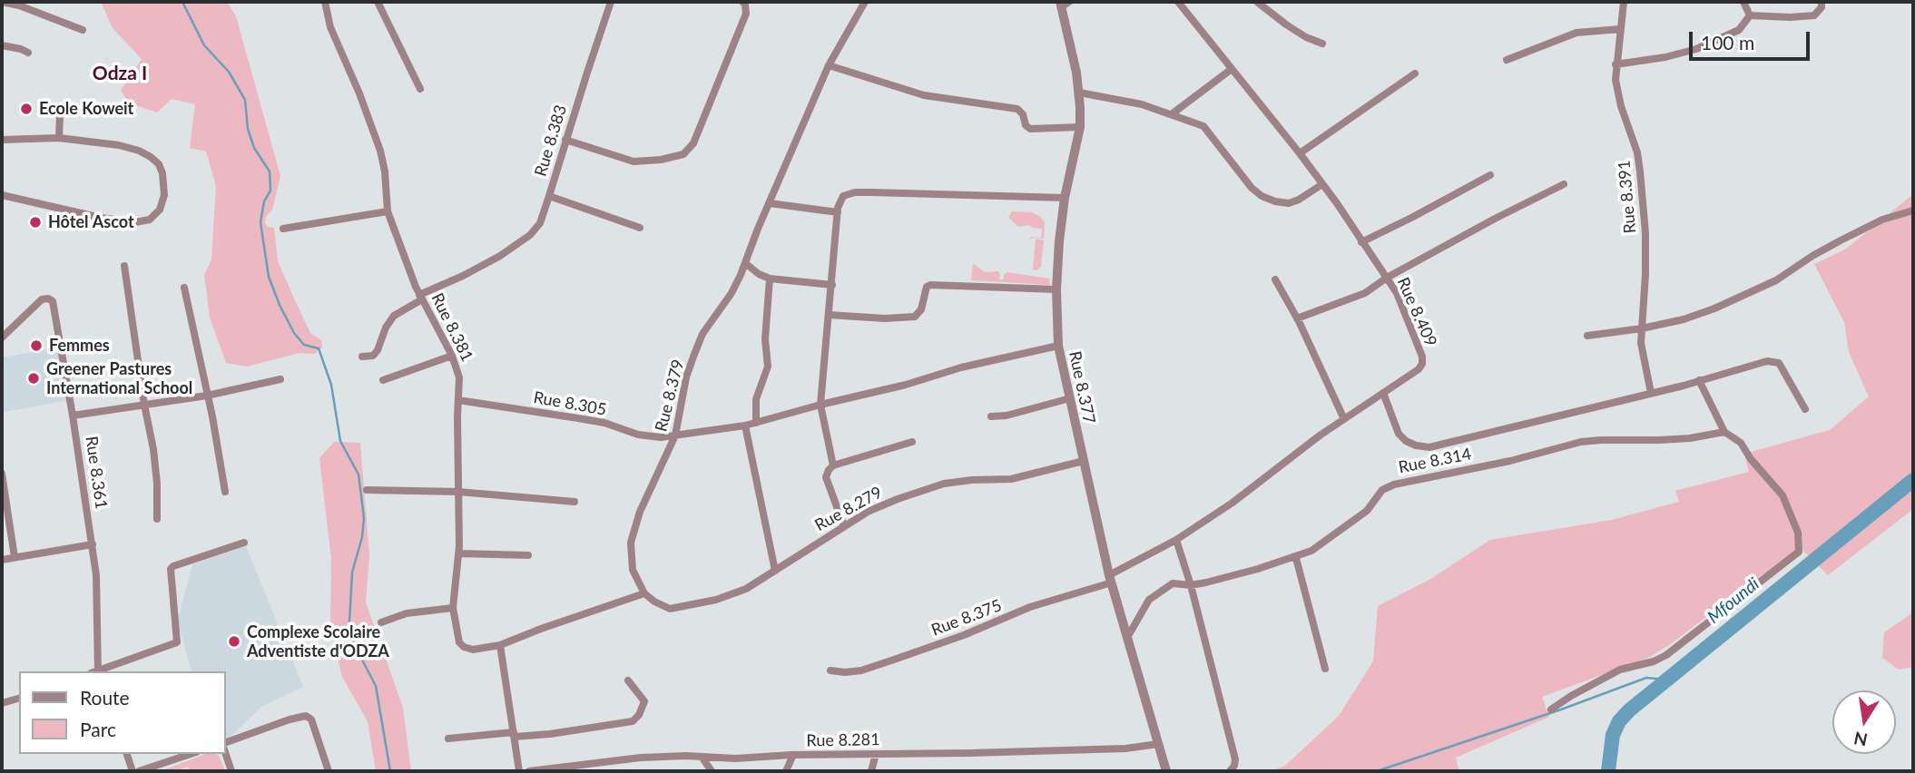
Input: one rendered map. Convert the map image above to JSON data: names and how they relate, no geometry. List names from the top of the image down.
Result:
{
  "streets": {
    "street": [
      "Rue 8.383",
      "Rue 8.391",
      "Rue 8.409",
      "Rue 8.381",
      "Rue 8.377",
      "Rue 8.379",
      "Rue 8.305",
      "Rue 8.314",
      "Rue 8.361",
      "Rue 8.279",
      "Rue 8.375",
      "Rue 8.281"
    ]
  },
  "crossings": [
    ["Rue 8.409", "Rue 8.377"],
    ["Rue 8.409", "Rue 8.375"],
    ["Rue 8.381", "Rue 8.305"],
    ["Rue 8.377", "Rue 8.305"],
    ["Rue 8.377", "Rue 8.314"],
    ["Rue 8.377", "Rue 8.279"],
    ["Rue 8.377", "Rue 8.375"],
    ["Rue 8.377", "Rue 8.281"],
    ["Rue 8.379", "Rue 8.305"],
    ["Rue 8.379", "Rue 8.279"]
  ],
  "districts": ["Odza I"],
  "water": ["Mfoundi"],
  "places": [
    "Ecole Koweit",
    "Hôtel Ascot",
    "Femmes",
    "Greener Pastures International School",
    "Complexe Scolaire Adventiste d'ODZA"
  ],
  "legend": ["Route", "Parc"],
  "scale_bar": "100 m",
  "north": "bottom"
}
